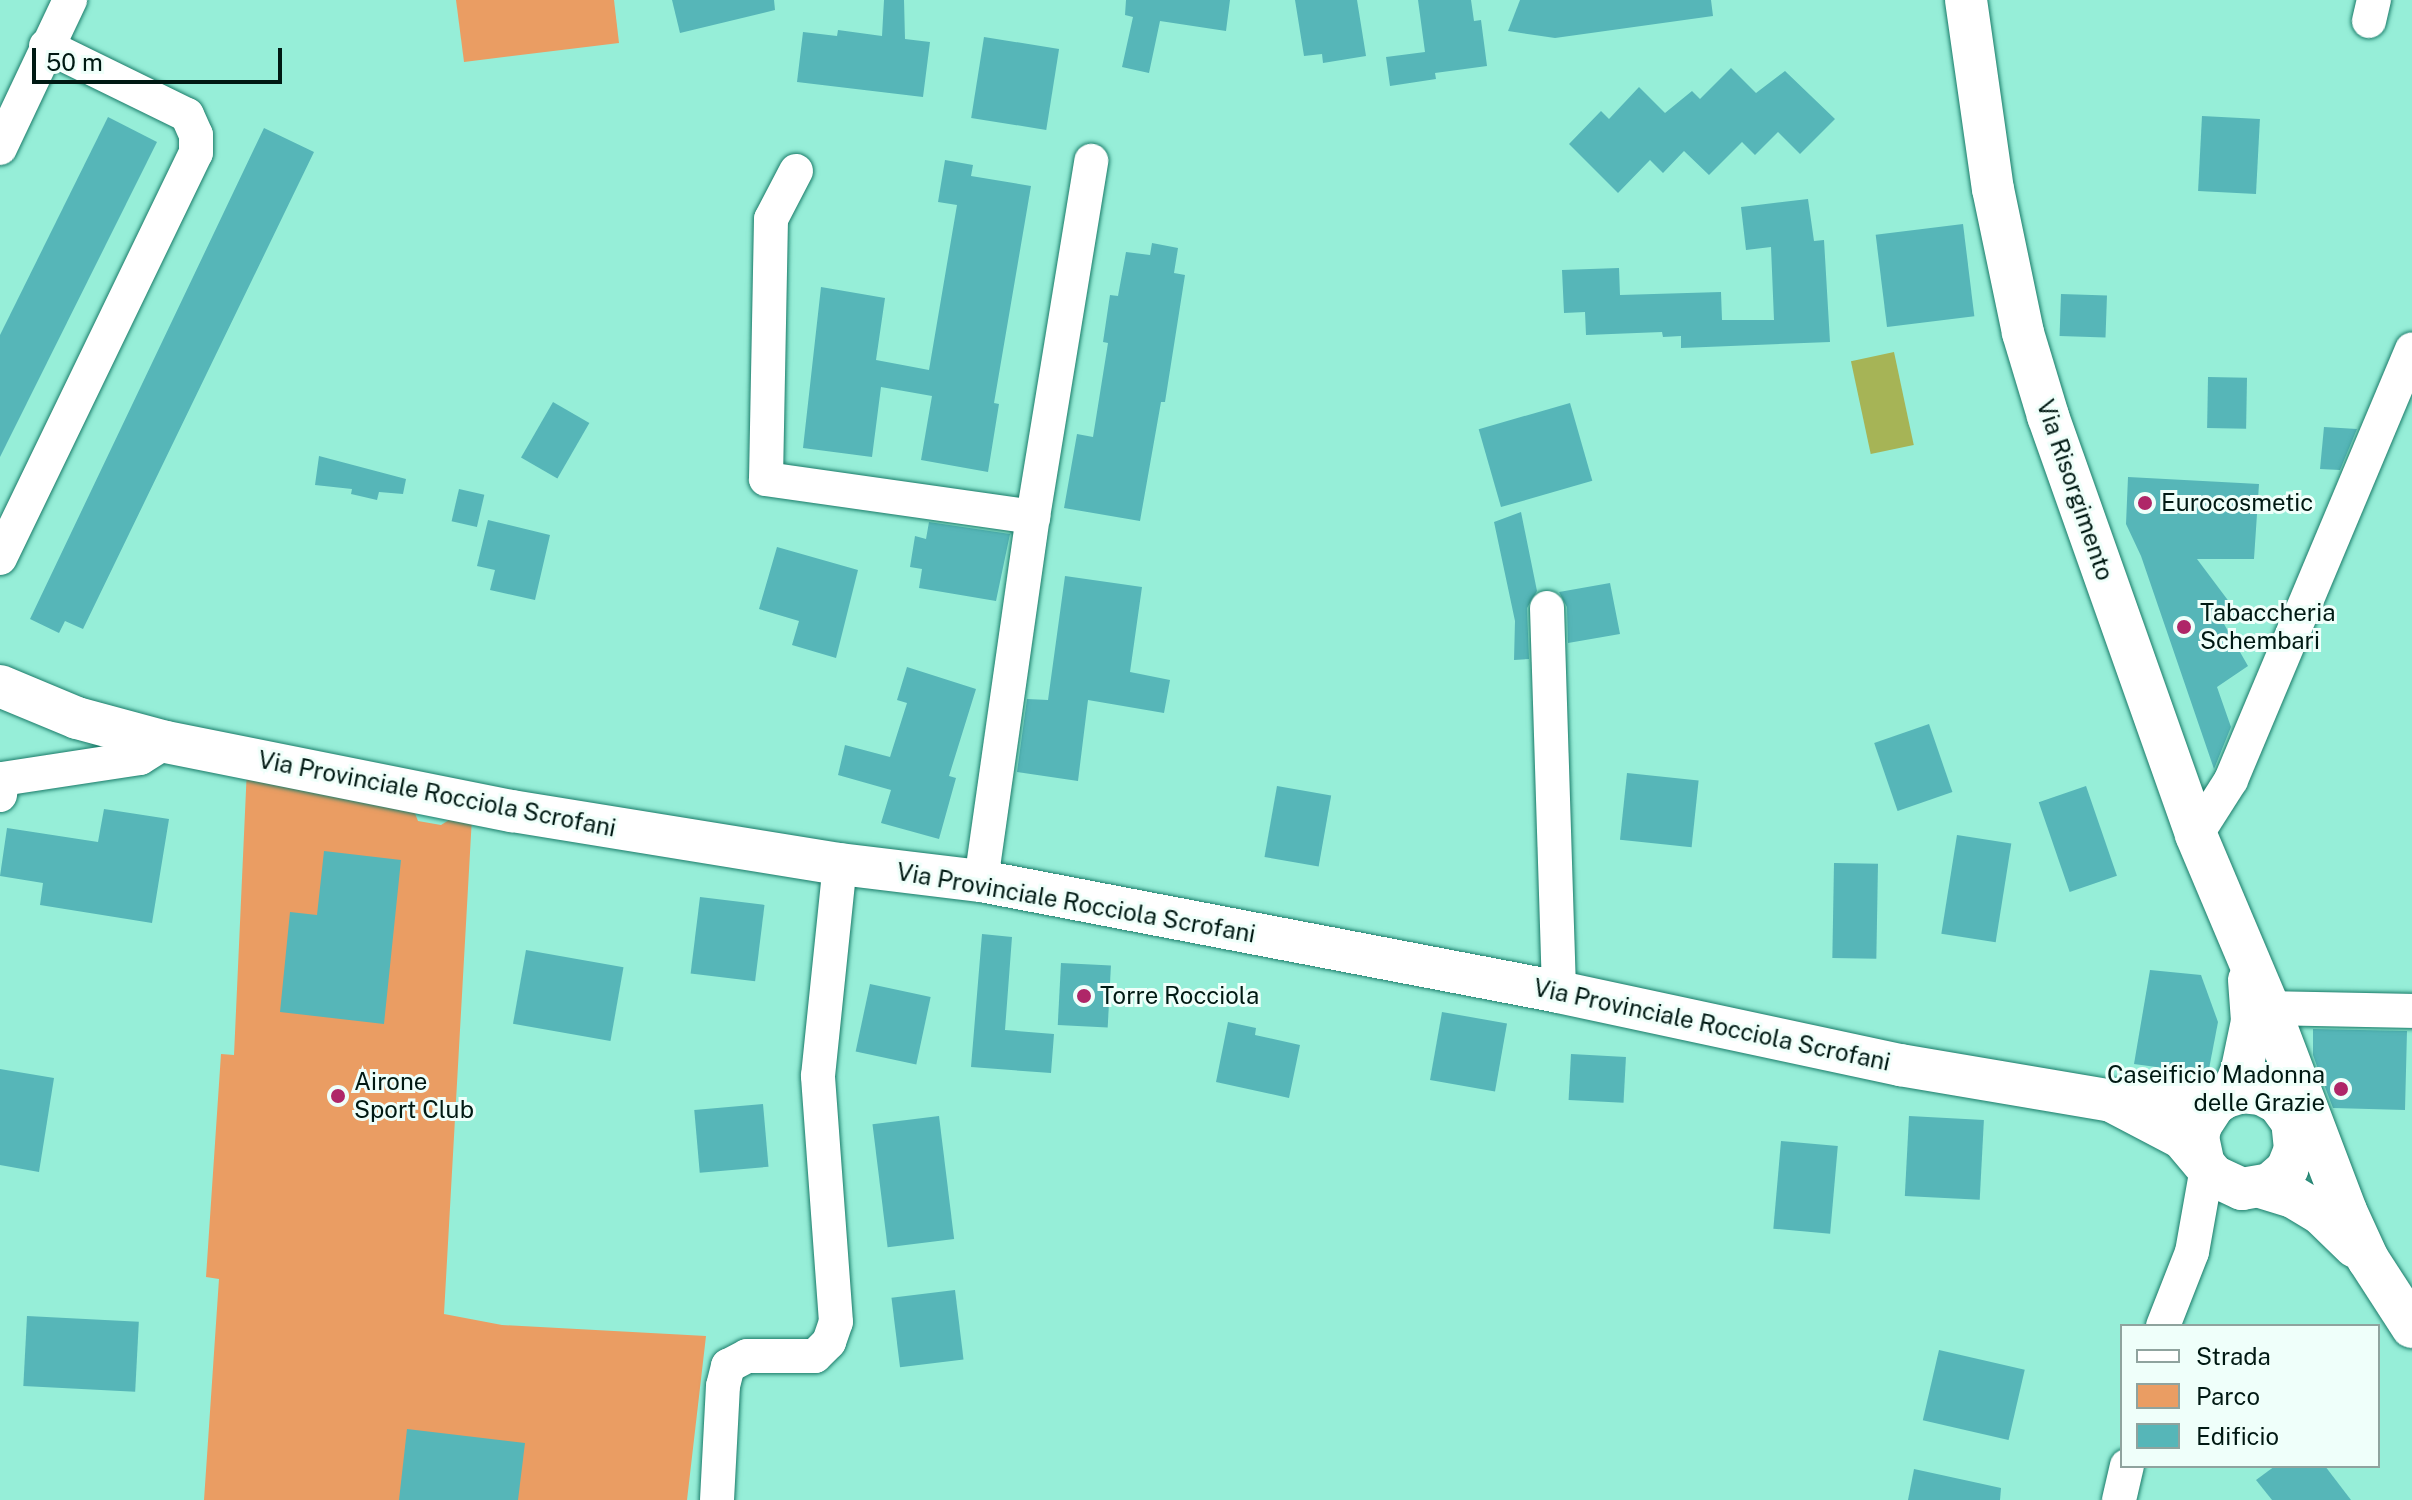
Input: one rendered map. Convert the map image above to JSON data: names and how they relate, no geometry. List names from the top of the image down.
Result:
{
  "streets": {
    "street": ["Via Risorgimento", "Via Provinciale Rocciola Scrofani"]
  },
  "places": [
    "Eurocosmetic",
    "Tabaccheria Schembari",
    "Torre Rocciola",
    "Caseificio Madonna delle Grazie",
    "Airone Sport Club"
  ],
  "legend": ["Strada", "Parco", "Edificio"],
  "scale_bar": "50 m"
}
